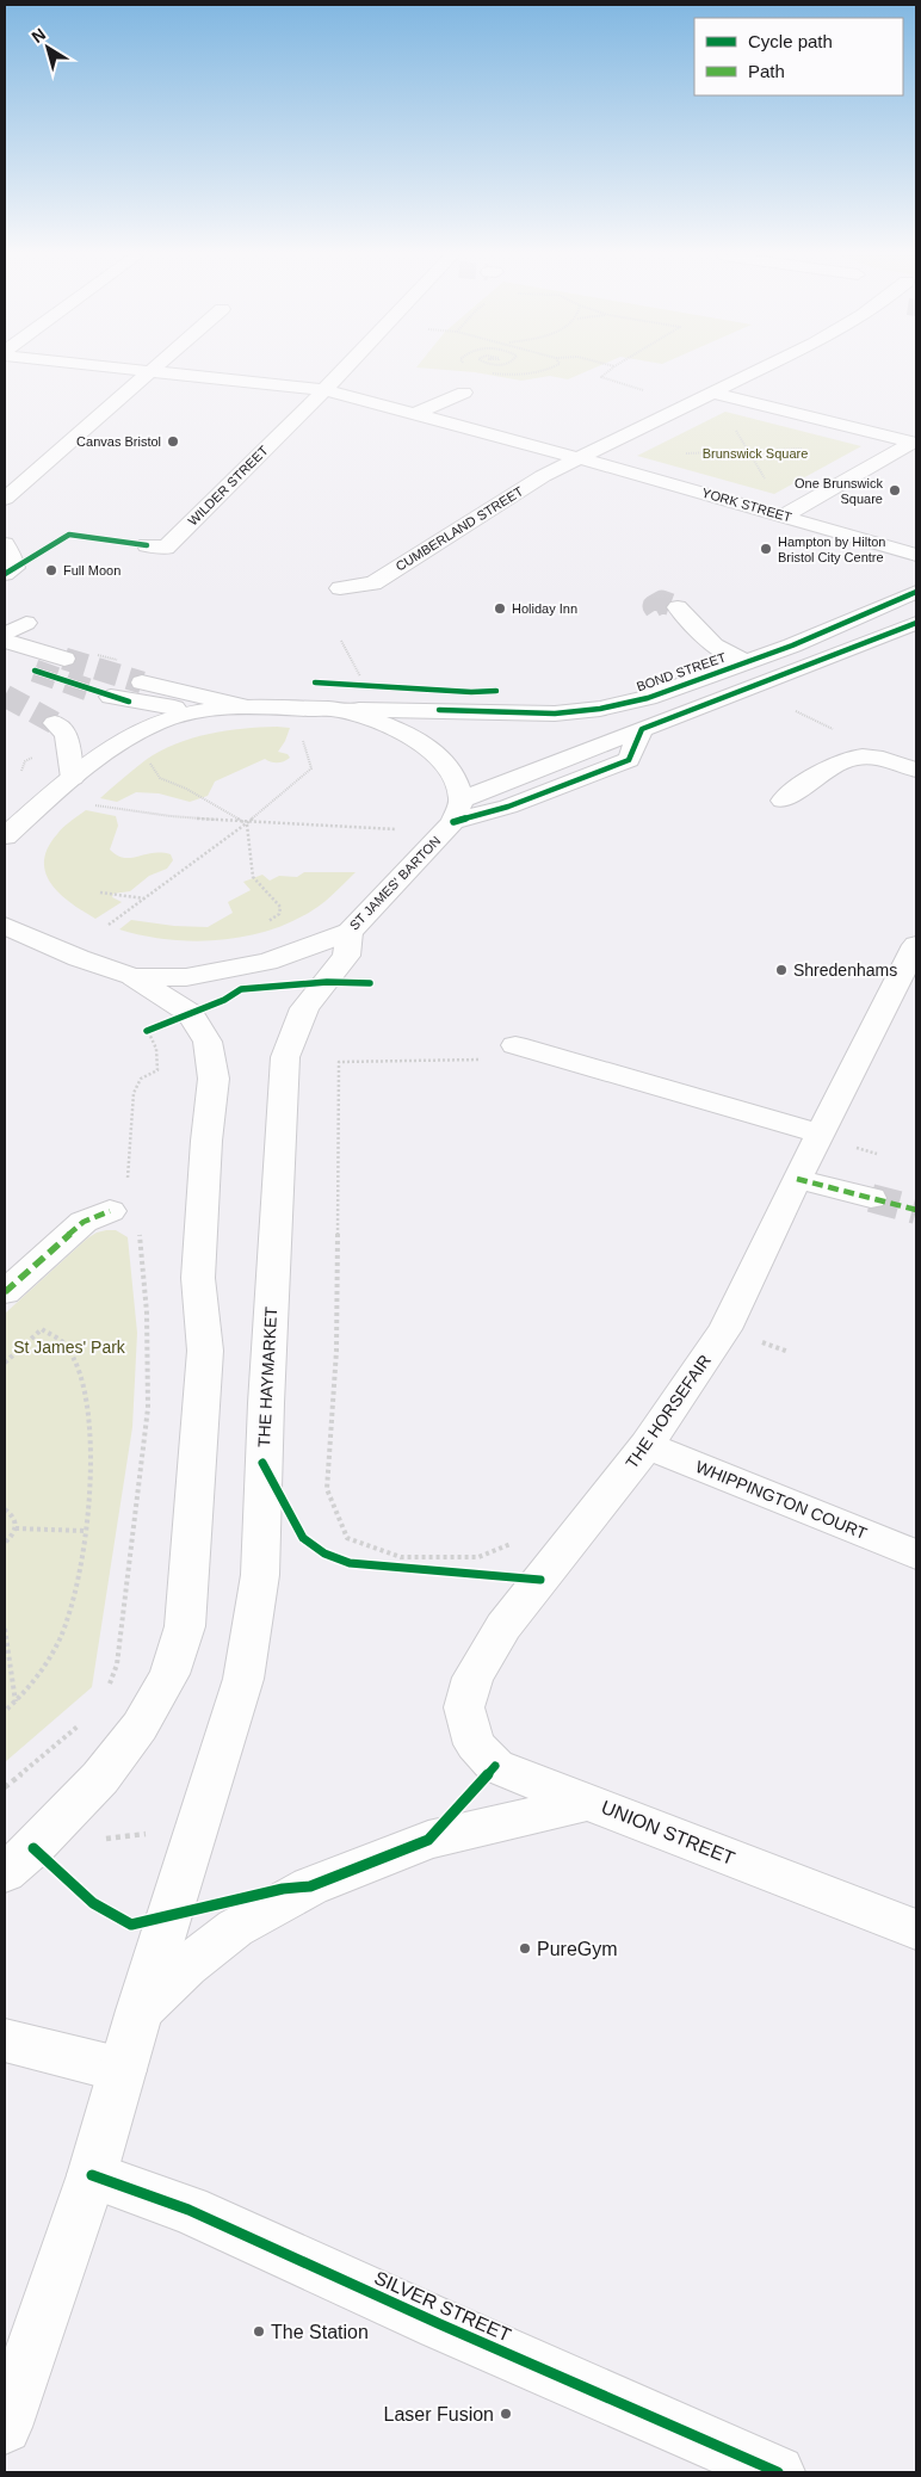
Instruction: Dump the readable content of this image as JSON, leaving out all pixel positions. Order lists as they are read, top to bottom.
{
  "streets": {
    "main road": [
      "WILDER STREET",
      "YORK STREET",
      "CUMBERLAND STREET",
      "BOND STREET",
      "ST JAMES' BARTON",
      "THE HAYMARKET",
      "THE HORSEFAIR",
      "WHIPPINGTON COURT",
      "UNION STREET",
      "SILVER STREET"
    ]
  },
  "crossings": [
    ["WILDER STREET", "YORK STREET"],
    ["YORK STREET", "CUMBERLAND STREET"],
    ["ST JAMES' BARTON", "THE HAYMARKET"],
    ["THE HAYMARKET", "UNION STREET"],
    ["THE HAYMARKET", "SILVER STREET"],
    ["THE HORSEFAIR", "WHIPPINGTON COURT"],
    ["THE HORSEFAIR", "UNION STREET"]
  ],
  "parks": ["Brunswick Square", "St James' Park"],
  "places": [
    "Canvas Bristol",
    "One Brunswick Square",
    "Hampton by Hilton Bristol City Centre",
    "Full Moon",
    "Holiday Inn",
    "Shredenhams",
    "PureGym",
    "The Station",
    "Laser Fusion"
  ],
  "legend": ["Cycle path", "Path"],
  "north": "top left"
}
